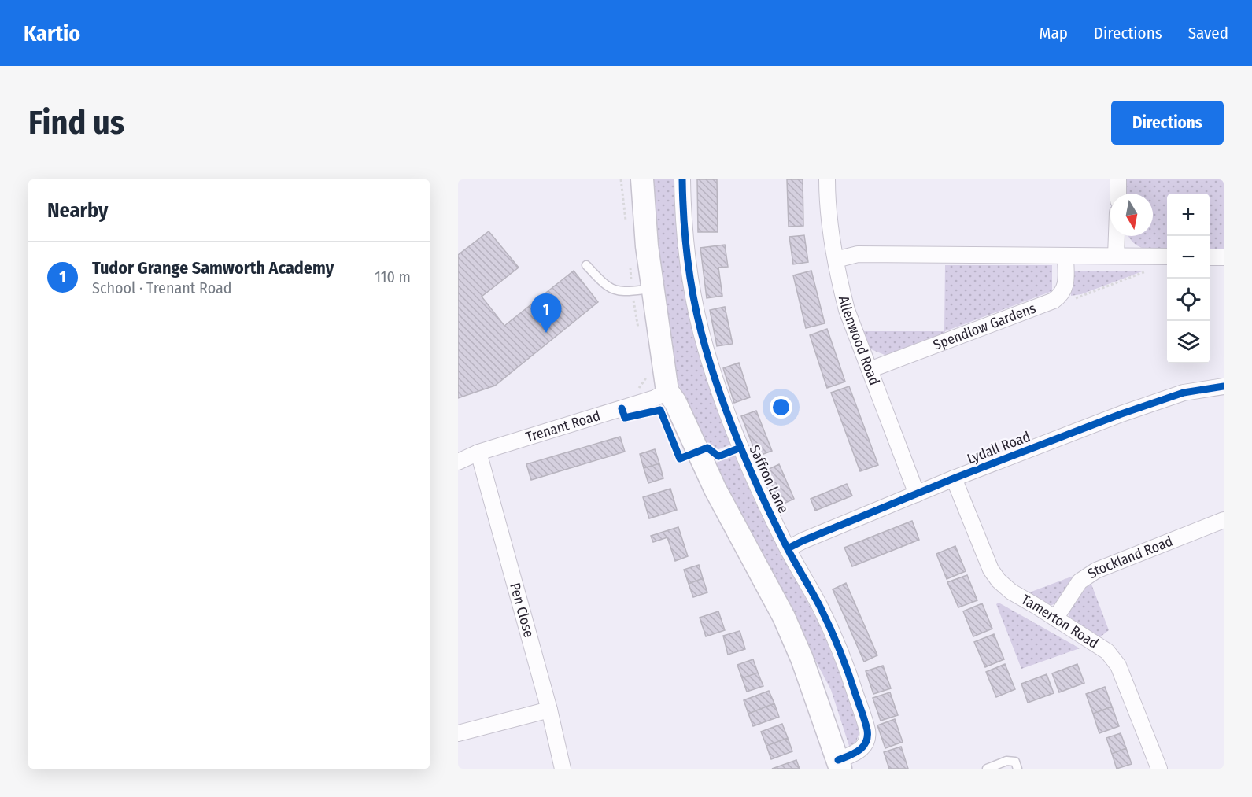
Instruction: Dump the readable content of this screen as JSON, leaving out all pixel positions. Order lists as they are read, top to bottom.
{
  "streets": {
    "main road": ["Saffron Lane"],
    "street": [
      "Spendlow Gardens",
      "Allenwood Road",
      "Trenant Road",
      "Lydall Road",
      "Stockland Road",
      "Pen Close",
      "Tamerton Road"
    ]
  },
  "crossings": [
    ["Spendlow Gardens", "Allenwood Road"],
    ["Allenwood Road", "Lydall Road"],
    ["Trenant Road", "Saffron Lane"],
    ["Trenant Road", "Pen Close"],
    ["Lydall Road", "Saffron Lane"],
    ["Lydall Road", "Tamerton Road"],
    ["Stockland Road", "Tamerton Road"]
  ],
  "north": "bottom",
  "page": {
    "header": "Kartio",
    "nav": ["Map", "Directions", "Saved"],
    "buttons": "Directions",
    "title": "Find us",
    "heading": "Nearby",
    "map_buttons": ["+", "−"],
    "list": [
      {
        "mark": "1",
        "name": "Tudor Grange Samworth Academy",
        "note": "School · Trenant Road",
        "value": "110 m"
      }
    ],
    "pins": "1"
  }
}
